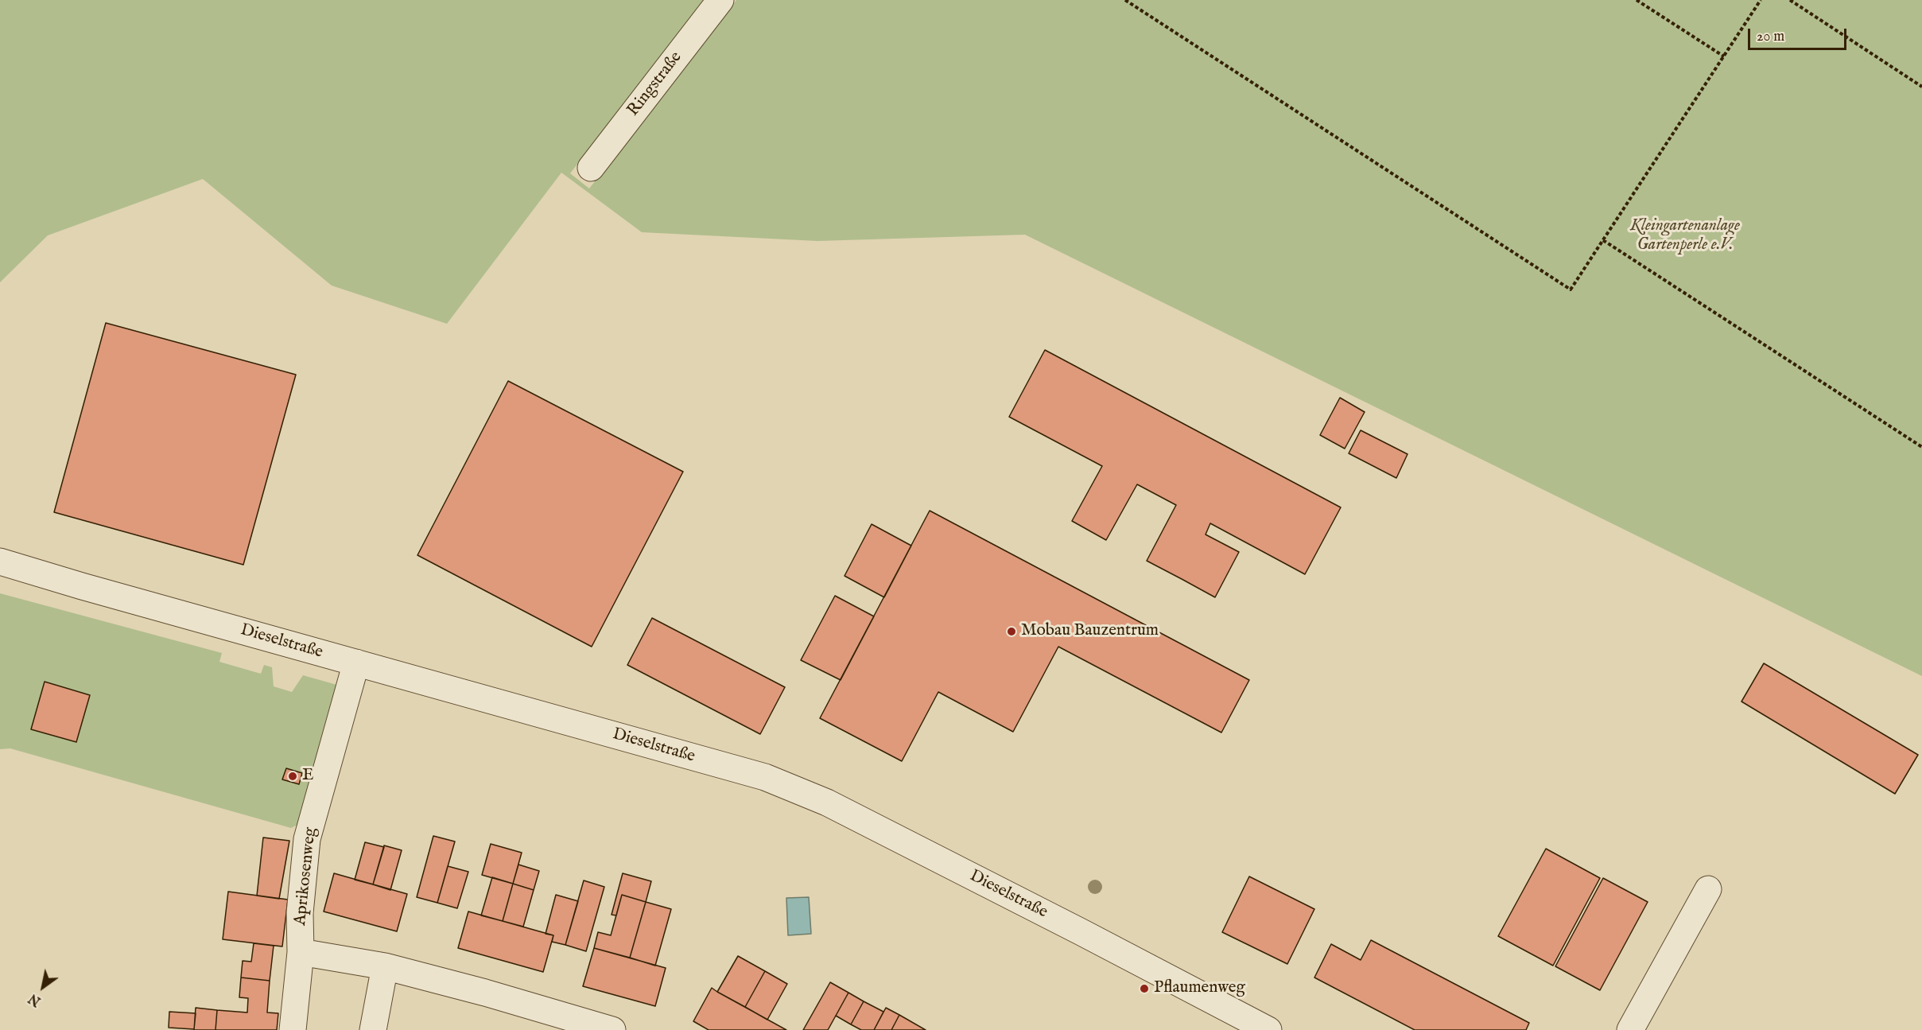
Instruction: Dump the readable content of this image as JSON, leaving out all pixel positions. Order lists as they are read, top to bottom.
{
  "streets": {
    "street": ["Ringstraße", "Dieselstraße", "Aprikosenweg"]
  },
  "crossings": [
    ["Dieselstraße", "Aprikosenweg"]
  ],
  "parks": ["Kleingartenanlage Gartenperle e.V."],
  "places": ["Mobau Bauzentrum", "E", "Pflaumenweg"],
  "scale_bar": "20 m",
  "north": "bottom left"
}
